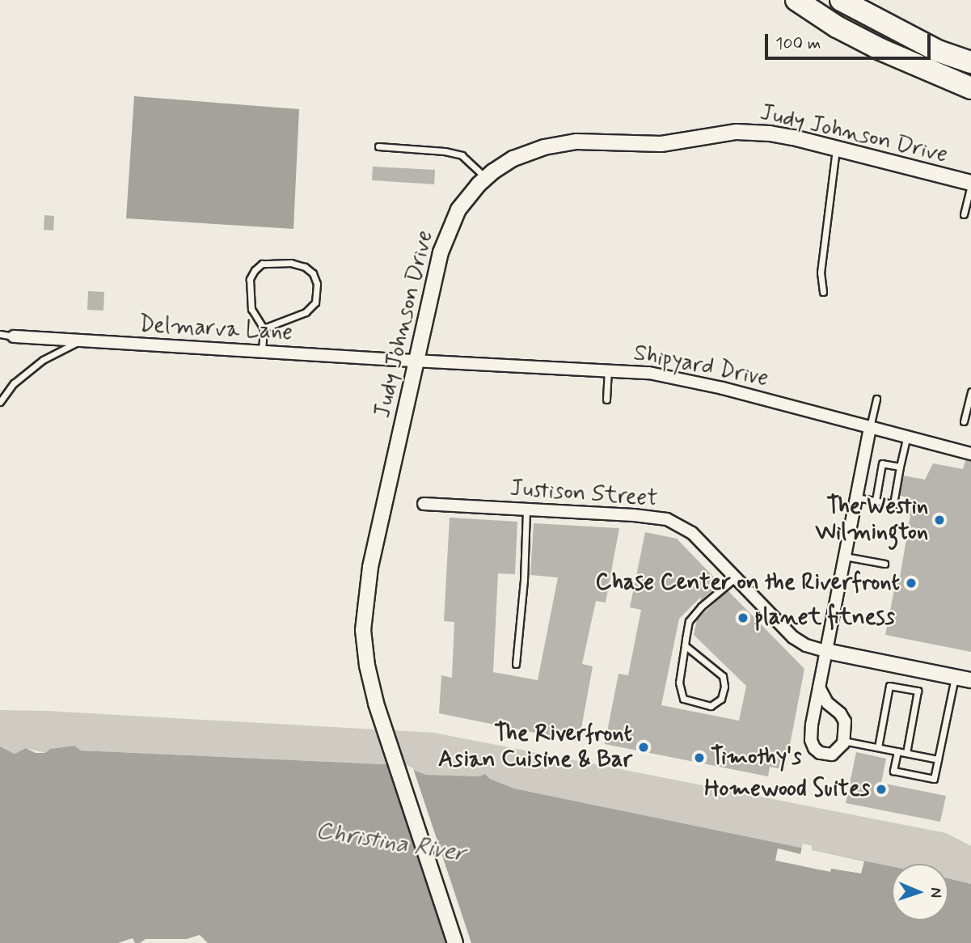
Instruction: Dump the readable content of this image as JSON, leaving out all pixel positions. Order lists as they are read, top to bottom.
{
  "streets": {
    "street": [
      "Judy Johnson Drive",
      "Delmarva Lane",
      "Shipyard Drive",
      "Justison Street"
    ]
  },
  "crossings": [
    ["Judy Johnson Drive", "Delmarva Lane"],
    ["Judy Johnson Drive", "Shipyard Drive"],
    ["Delmarva Lane", "Shipyard Drive"]
  ],
  "water": ["Christina River"],
  "places": [
    "The Westin Wilmington",
    "Chase Center on the Riverfront",
    "planet fitness",
    "The Riverfront Asian Cuisine & Bar",
    "Timothy's",
    "Homewood Suites"
  ],
  "scale_bar": "100 m",
  "north": "right"
}
